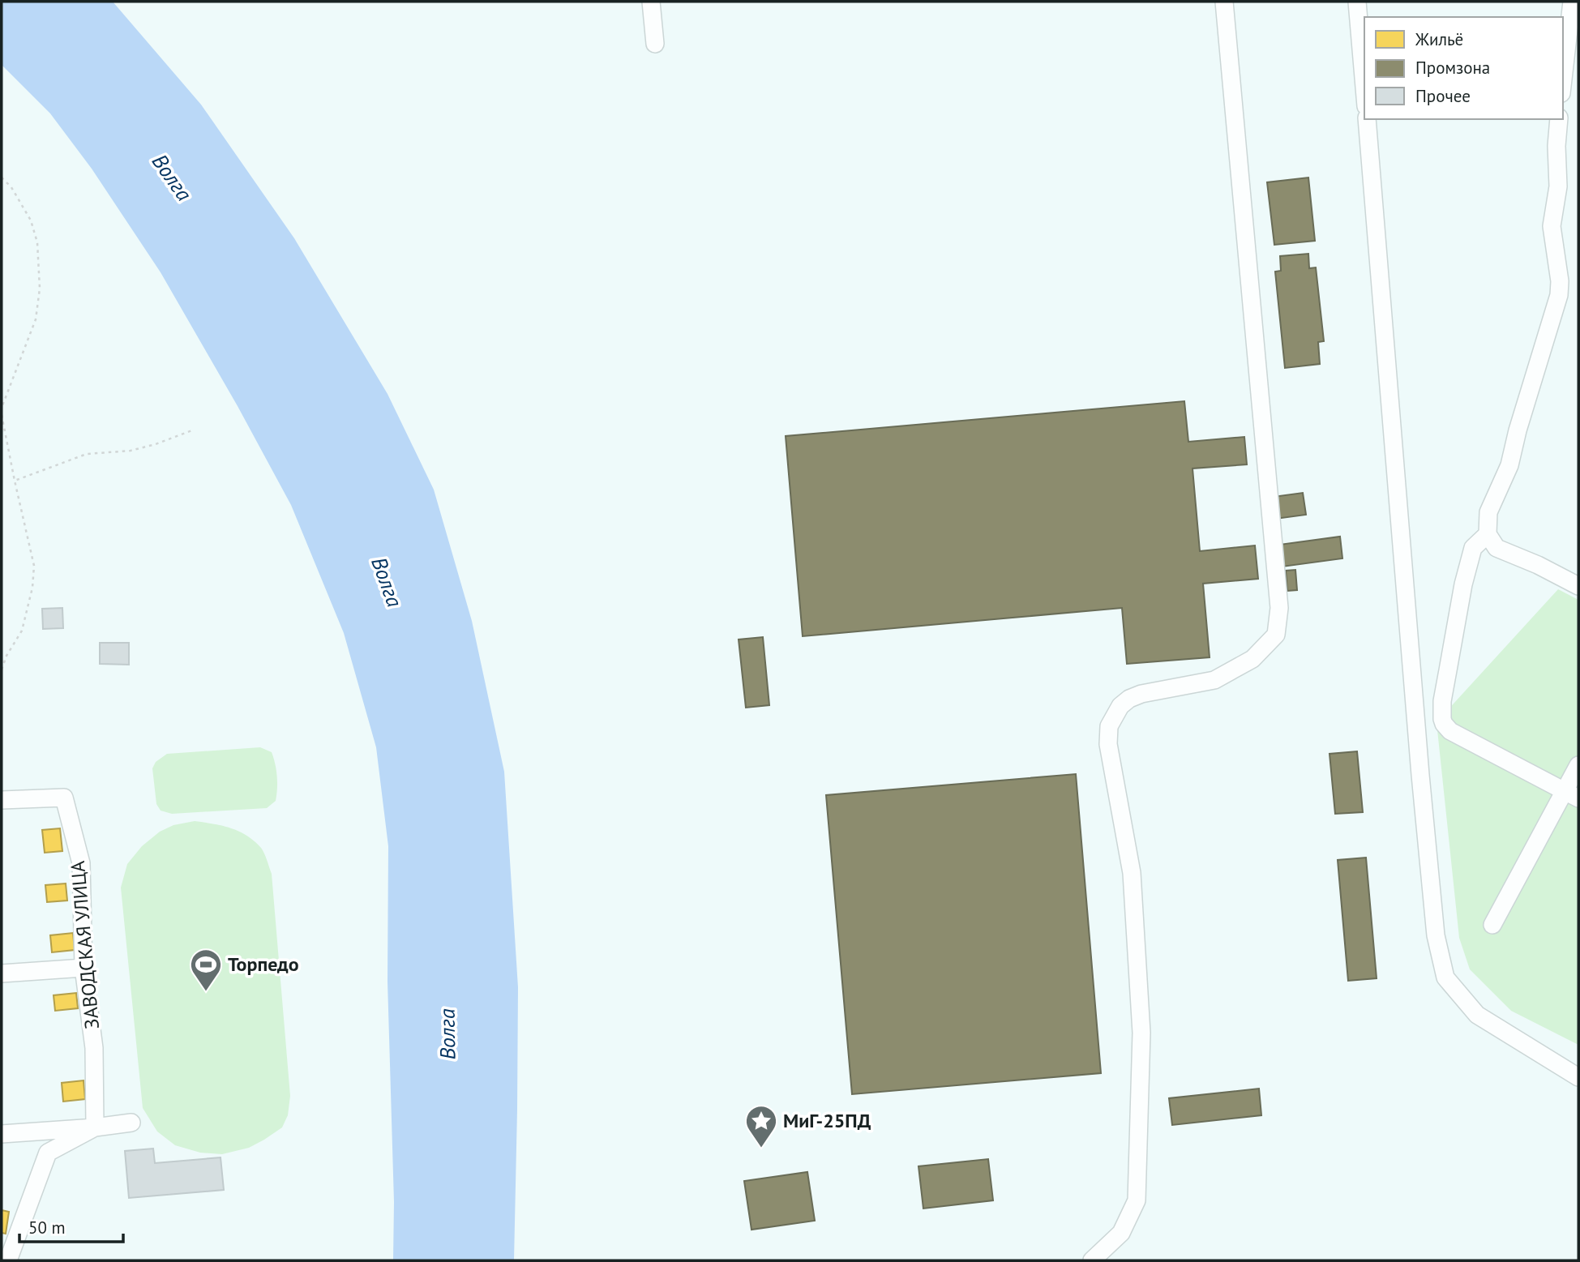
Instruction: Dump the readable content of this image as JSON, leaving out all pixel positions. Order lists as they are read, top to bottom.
{
  "streets": {
    "street": ["ЗАВОДСКАЯ УЛИЦА"]
  },
  "water": ["Волга"],
  "places": {
    "sports": ["Торпедо"],
    "place": ["МиГ-25ПД"]
  },
  "legend": ["Жильё", "Промзона", "Прочее"],
  "scale_bar": "50 m"
}
